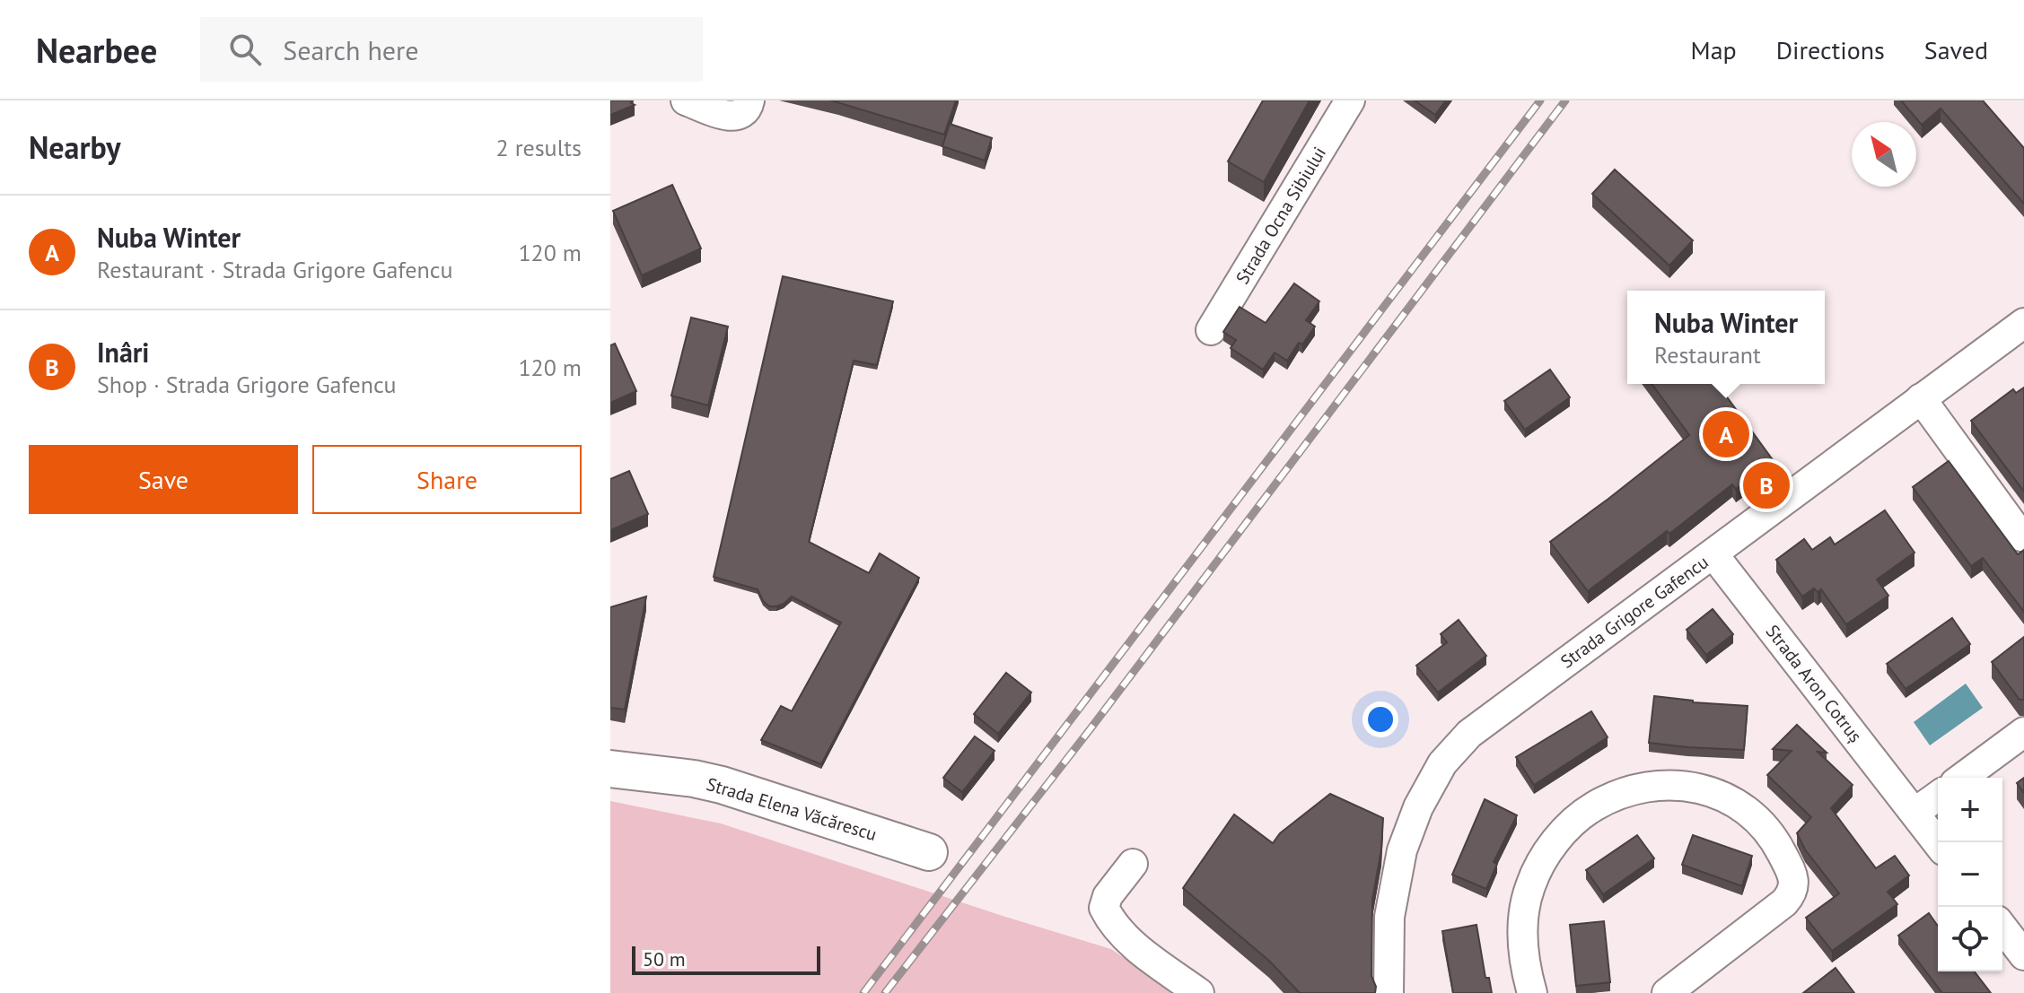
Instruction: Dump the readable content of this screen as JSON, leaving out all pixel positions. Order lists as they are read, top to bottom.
{
  "streets": {
    "street": [
      "Strada Ocna Sibiului",
      "Strada Grigore Gafencu",
      "Strada Aron Cotruș",
      "Strada Elena Văcărescu"
    ]
  },
  "crossings": [
    ["Strada Grigore Gafencu", "Strada Aron Cotruș"]
  ],
  "scale_bar": "50 m",
  "north": "top left",
  "page": {
    "header": "Nearbee",
    "search": "Search here",
    "nav": ["Map", "Directions", "Saved"],
    "heading": ["Nearby", "2 results"],
    "list": [
      {
        "mark": "A",
        "name": "Nuba Winter",
        "note": "Restaurant · Strada Grigore Gafencu",
        "value": "120 m"
      },
      {
        "mark": "B",
        "name": "Inâri",
        "note": "Shop · Strada Grigore Gafencu",
        "value": "120 m"
      }
    ],
    "popup": ["Nuba Winter", "Restaurant"],
    "pins": ["A", "B"],
    "buttons": ["Save", "Share"],
    "map_buttons": ["+", "−"],
    "scale": "50 m"
  }
}
